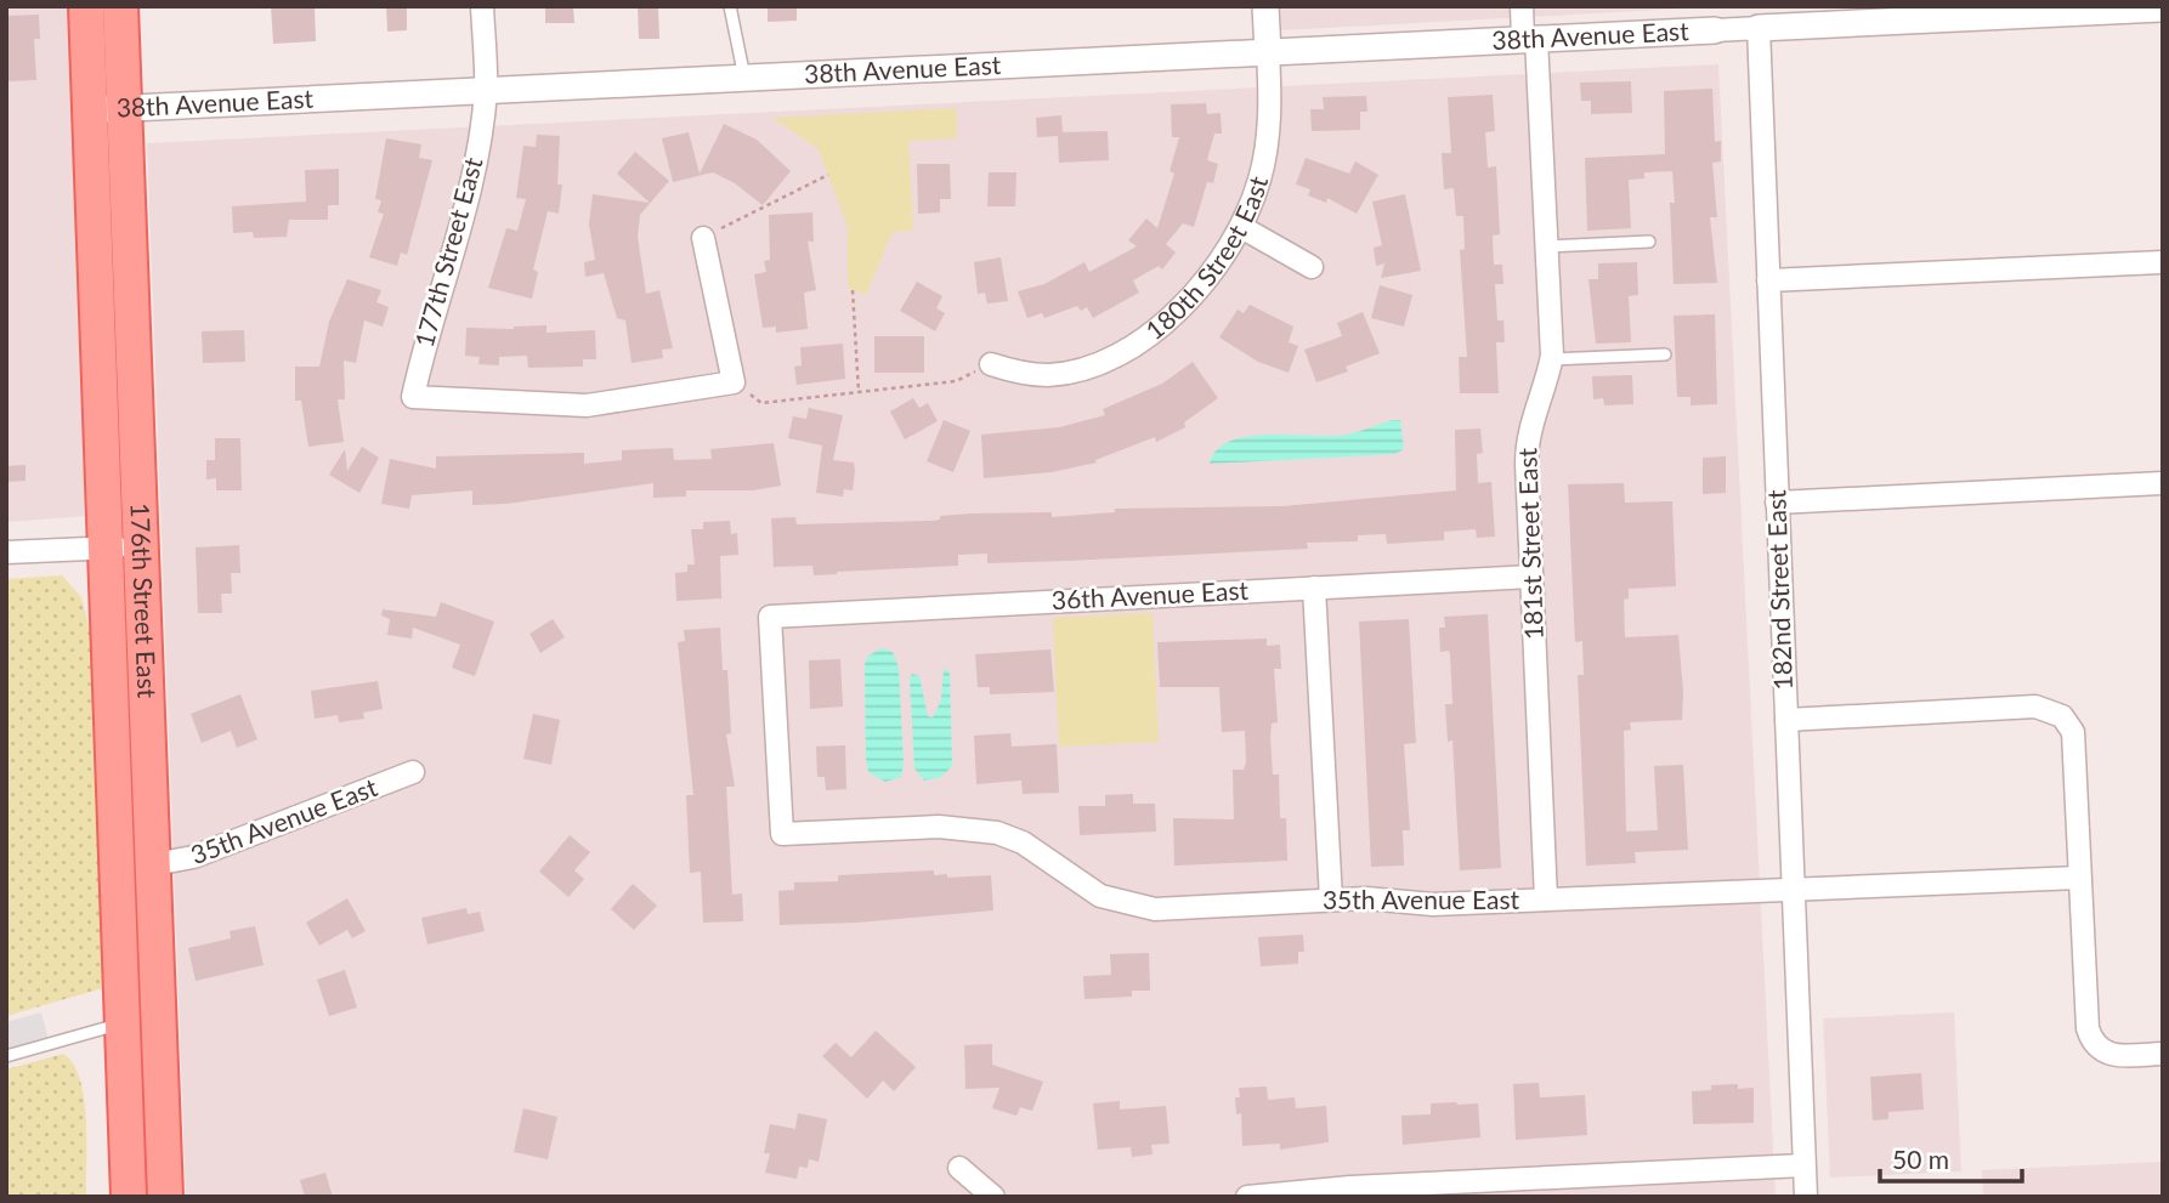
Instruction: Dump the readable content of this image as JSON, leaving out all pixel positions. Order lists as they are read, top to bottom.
{
  "streets": {
    "main road": ["176th Street East"],
    "street": [
      "38th Avenue East",
      "180th Street East",
      "177th Street East",
      "181st Street East",
      "182nd Street East",
      "36th Avenue East",
      "35th Avenue East"
    ]
  },
  "crossings": [
    ["38th Avenue East", "180th Street East"],
    ["38th Avenue East", "177th Street East"],
    ["38th Avenue East", "181st Street East"],
    ["38th Avenue East", "176th Street East"],
    ["181st Street East", "36th Avenue East"],
    ["181st Street East", "35th Avenue East"],
    ["182nd Street East", "35th Avenue East"],
    ["36th Avenue East", "35th Avenue East"],
    ["176th Street East", "35th Avenue East"]
  ],
  "scale_bar": "50 m"
}
